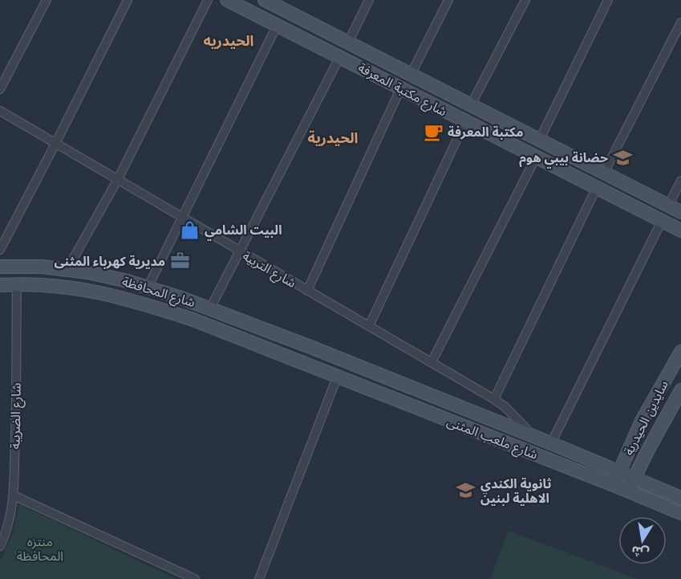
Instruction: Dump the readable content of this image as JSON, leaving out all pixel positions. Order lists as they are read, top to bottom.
{
  "streets": {
    "main road": [
      "شارع مكتبة المعرفة",
      "شارع المحافظة",
      "سايدين الحيدرية",
      "شارع ملعب المثنى"
    ],
    "street": ["شارع التربية", "شارع الضريبة"]
  },
  "crossings": [
    ["شارع التربية", "شارع ملعب المثنى"],
    ["شارع المحافظة", "شارع الضريبة"],
    ["شارع المحافظة", "شارع ملعب المثنى"],
    ["سايدين الحيدرية", "شارع ملعب المثنى"]
  ],
  "districts": ["الحيدريه", "الحيدرية"],
  "parks": ["منتزه المحافظة"],
  "places": {
    "cafe": ["مكتبة المعرفة"],
    "school or university": ["حضانة بيبي هوم", "ثانوية الكندي الاهلية لبنين"],
    "shop": ["البيت الشامي"],
    "office": ["مديرية كهرباء المثنى"]
  },
  "north": "bottom"
}
